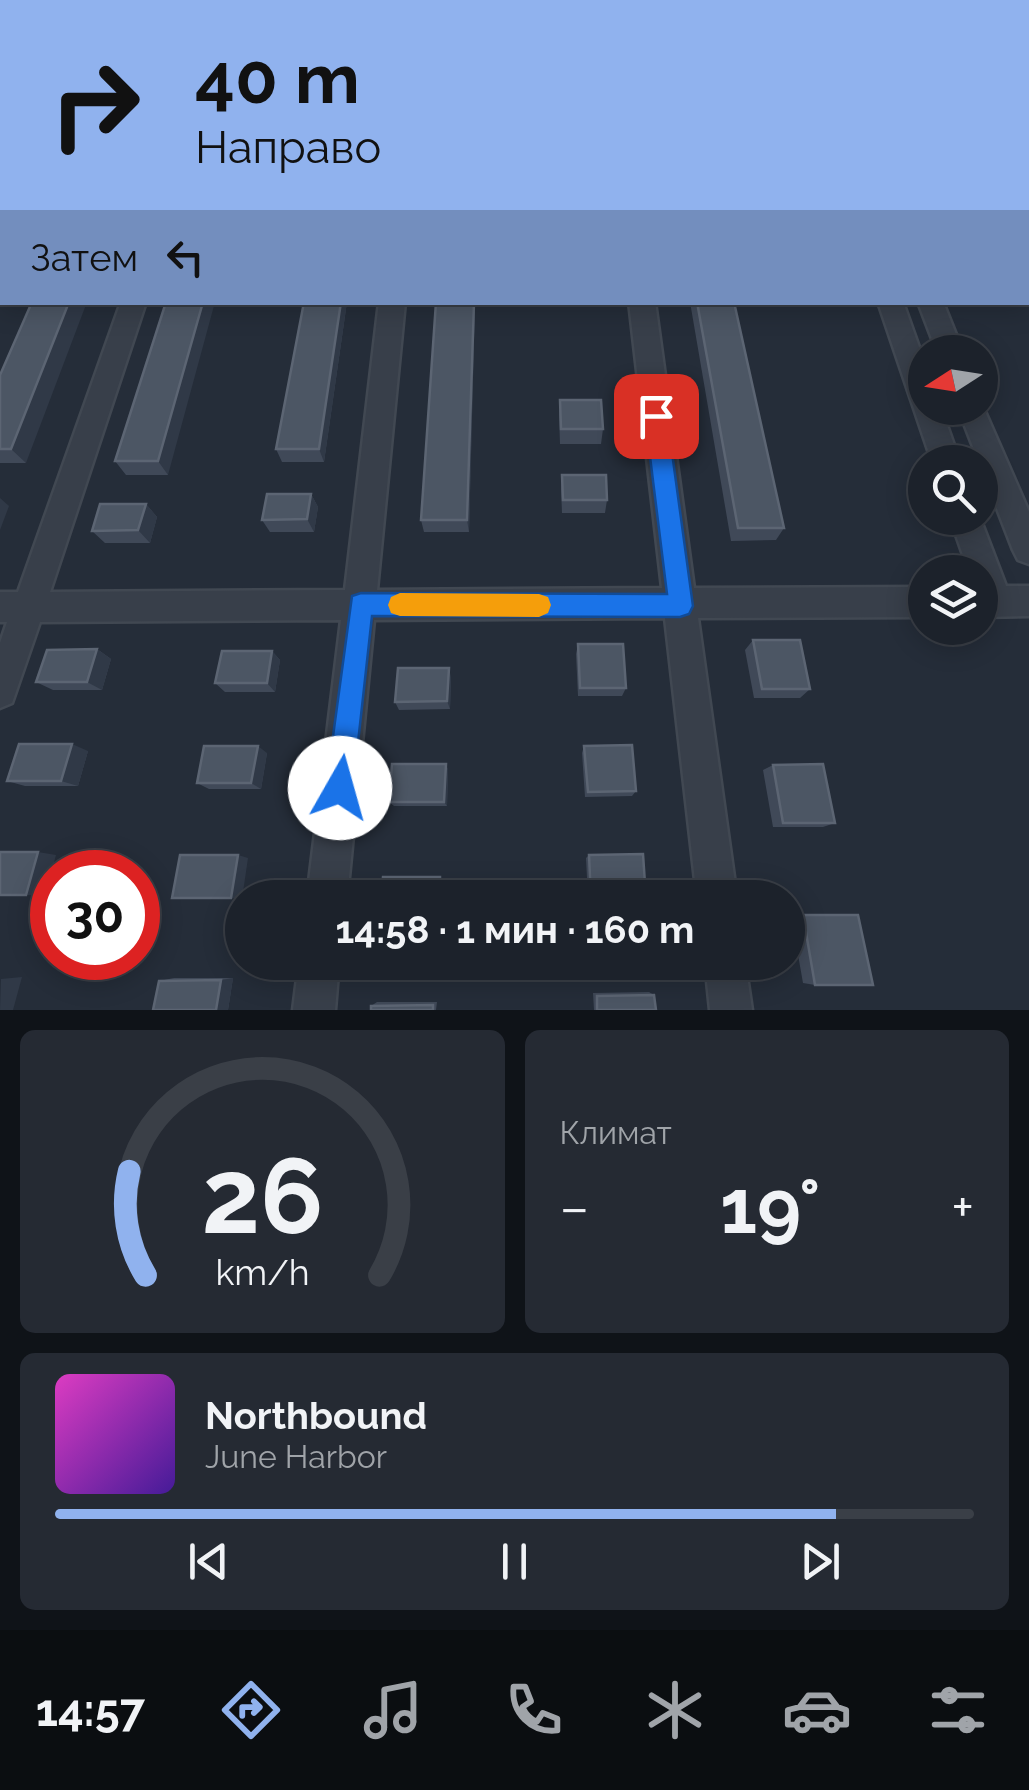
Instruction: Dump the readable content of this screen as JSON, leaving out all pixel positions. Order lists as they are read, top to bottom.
{
  "north": "left",
  "page": {
    "turn": ["40 m", "Направо"],
    "then": "Затем",
    "limit": "30",
    "trip": "14:58 · 1 мин · 160 m",
    "tile": "Климат",
    "heat": ["−", "19°", "+"],
    "song": ["Northbound", "June Harbor"],
    "tabs": "14:57",
    "gauge": ["26", "km/h"]
  }
}
